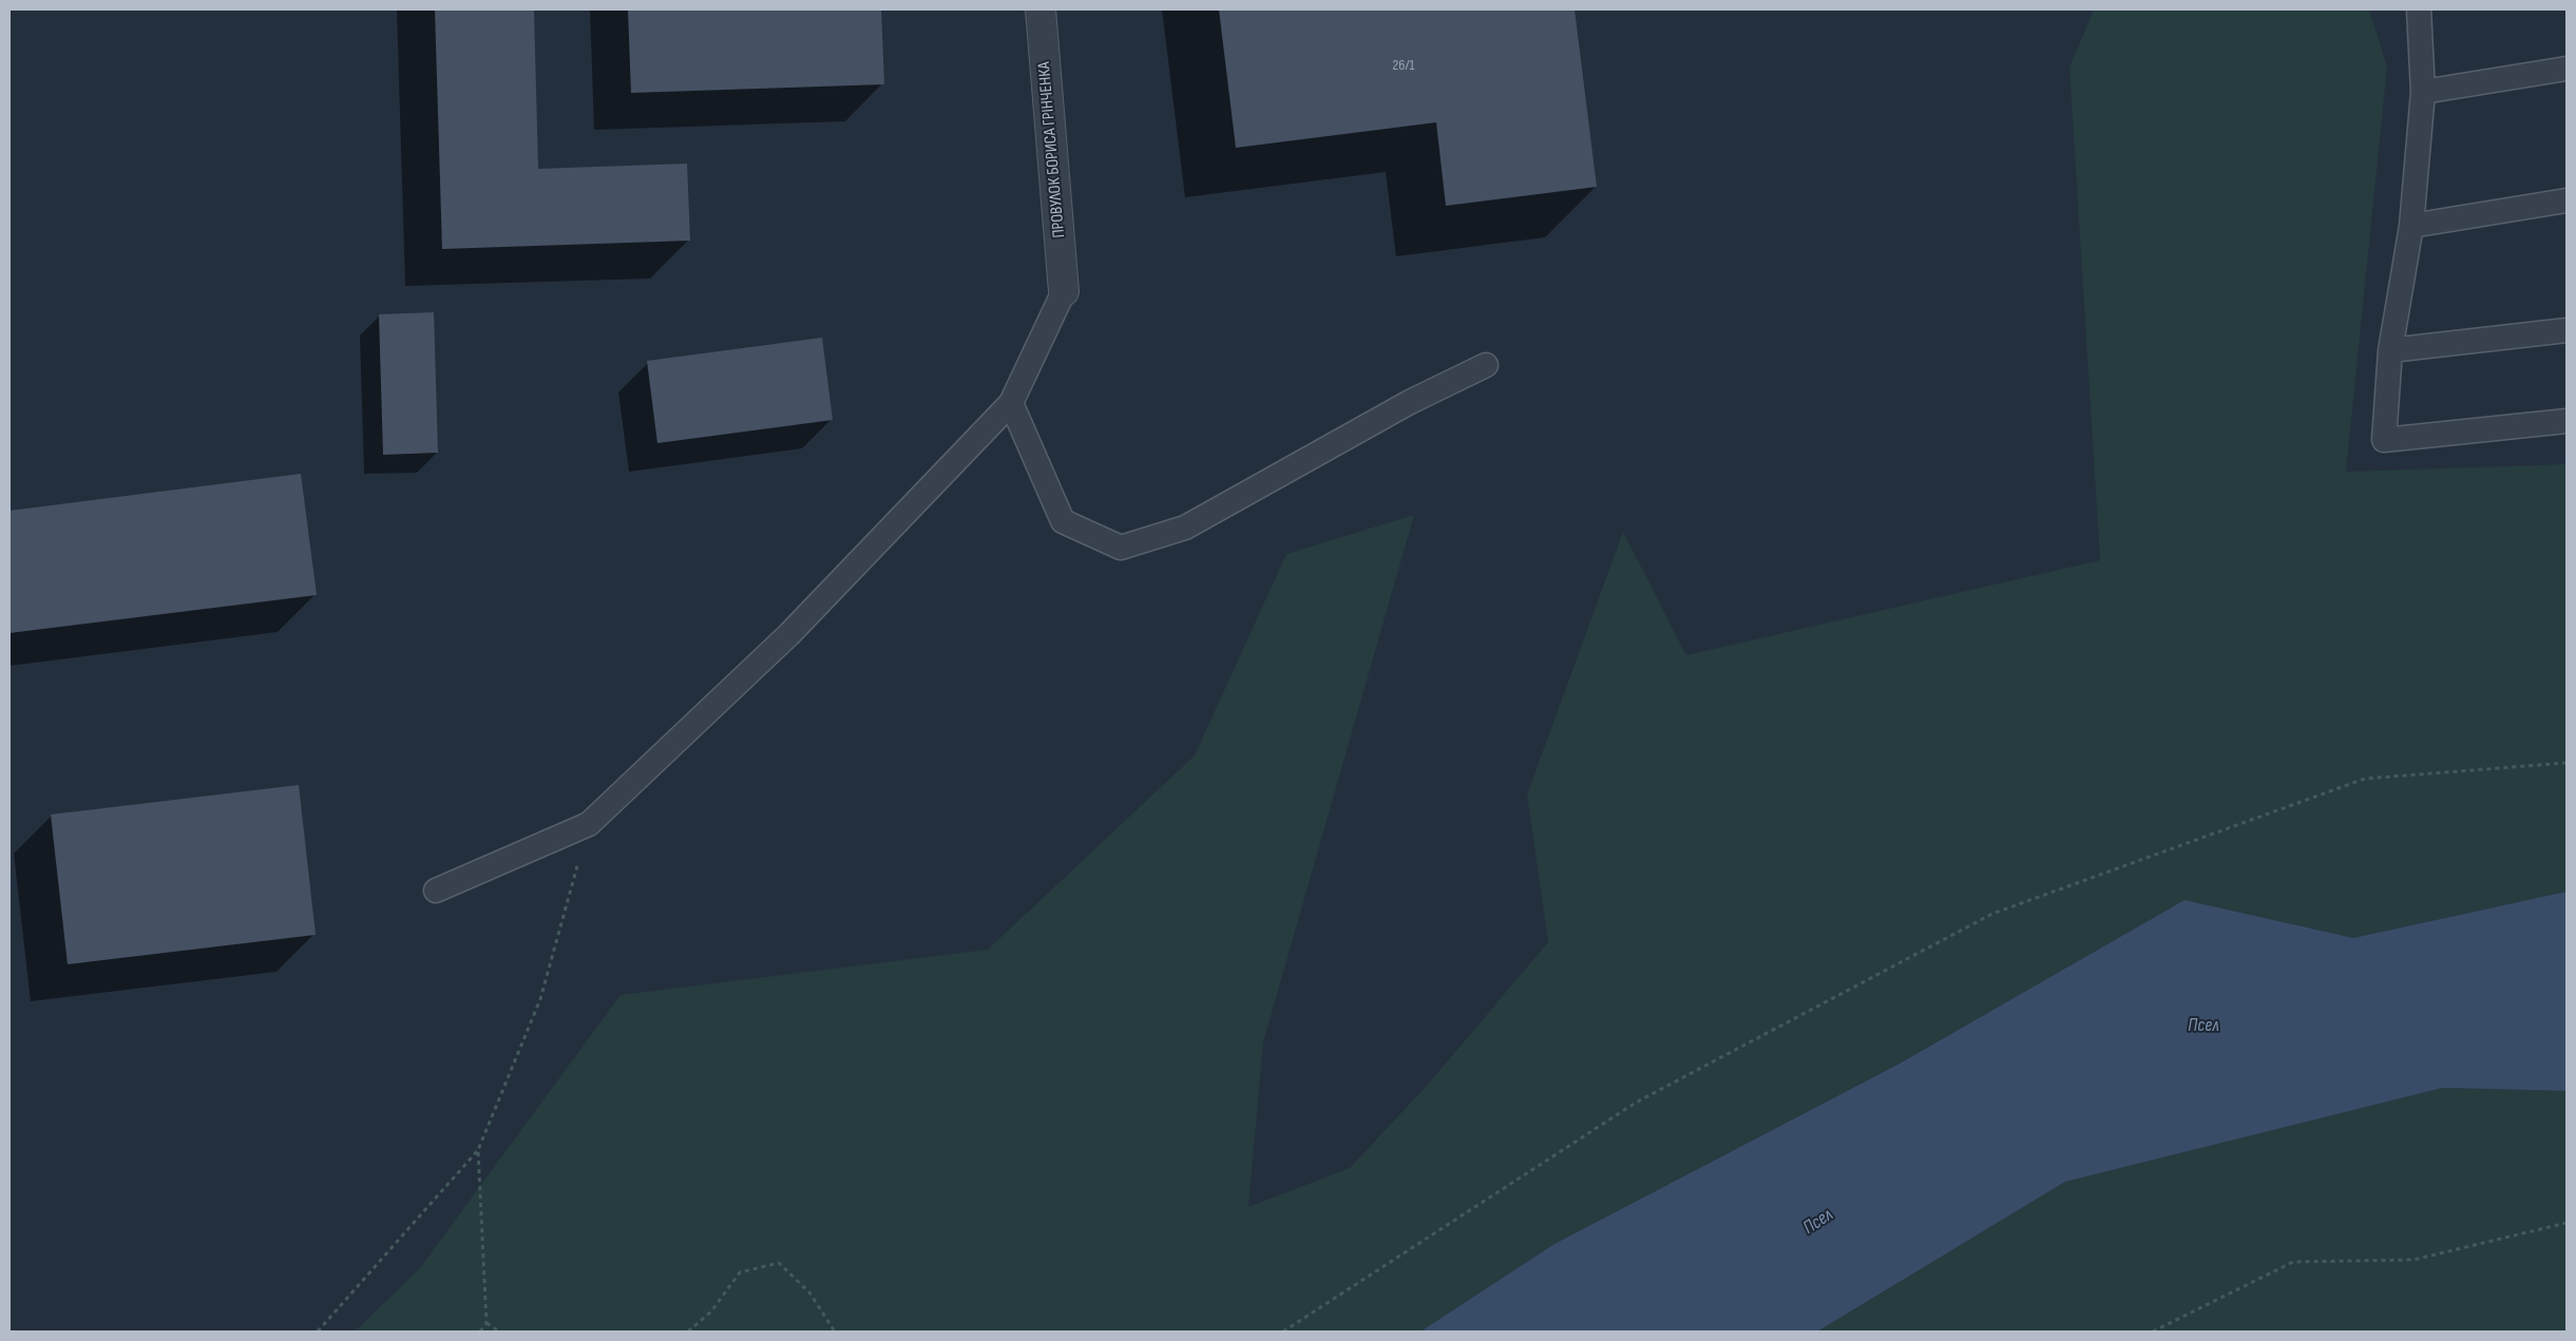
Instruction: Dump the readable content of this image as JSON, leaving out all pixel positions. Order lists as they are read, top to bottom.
{
  "streets": {
    "street": ["ПРОВУЛОК БОРИСА ГРІНЧЕНКА"]
  },
  "water": ["Псел"],
  "house_numbers": ["26/1"]
}
